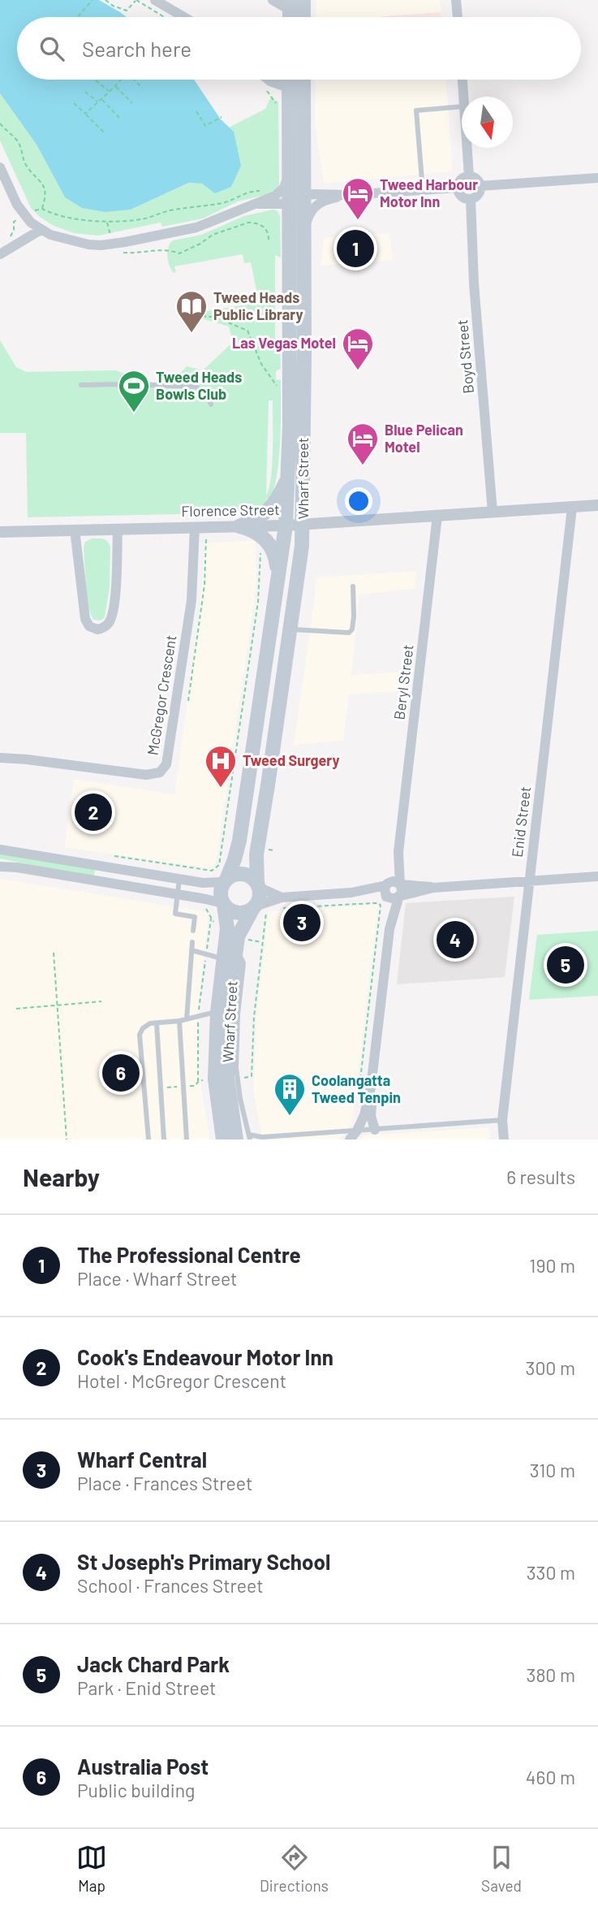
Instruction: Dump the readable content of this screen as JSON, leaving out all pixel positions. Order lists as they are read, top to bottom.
{
  "streets": {
    "main road": ["Wharf Street"],
    "street": [
      "Boyd Street",
      "Florence Street",
      "Beryl Street",
      "McGregor Crescent",
      "Enid Street"
    ]
  },
  "crossings": [
    ["Boyd Street", "Florence Street"],
    ["Wharf Street", "Florence Street"],
    ["Florence Street", "Beryl Street"],
    ["Florence Street", "McGregor Crescent"],
    ["Florence Street", "Enid Street"]
  ],
  "places": {
    "hotel": ["Tweed Harbour Motor Inn", "Las Vegas Motel", "Blue Pelican Motel"],
    "library": ["Tweed Heads Public Library"],
    "sports": ["Tweed Heads Bowls Club"],
    "hospital": ["Tweed Surgery"],
    "building": ["Coolangatta Tweed Tenpin"]
  },
  "north": "bottom",
  "page": {
    "search": "Search here",
    "pins": [
      "1",
      "2",
      "3",
      "4",
      "5",
      "6"
    ],
    "heading": ["Nearby", "6 results"],
    "list": [
      {
        "mark": "1",
        "name": "The Professional Centre",
        "note": "Place · Wharf Street",
        "value": "190 m"
      },
      {
        "mark": "2",
        "name": "Cook's Endeavour Motor Inn",
        "note": "Hotel · McGregor Crescent",
        "value": "300 m"
      },
      {
        "mark": "3",
        "name": "Wharf Central",
        "note": "Place · Frances Street",
        "value": "310 m"
      },
      {
        "mark": "4",
        "name": "St Joseph's Primary School",
        "note": "School · Frances Street",
        "value": "330 m"
      },
      {
        "mark": "5",
        "name": "Jack Chard Park",
        "note": "Park · Enid Street",
        "value": "380 m"
      },
      {
        "mark": "6",
        "name": "Australia Post",
        "note": "Public building",
        "value": "460 m"
      }
    ],
    "nav": ["Map", "Directions", "Saved"]
  }
}
